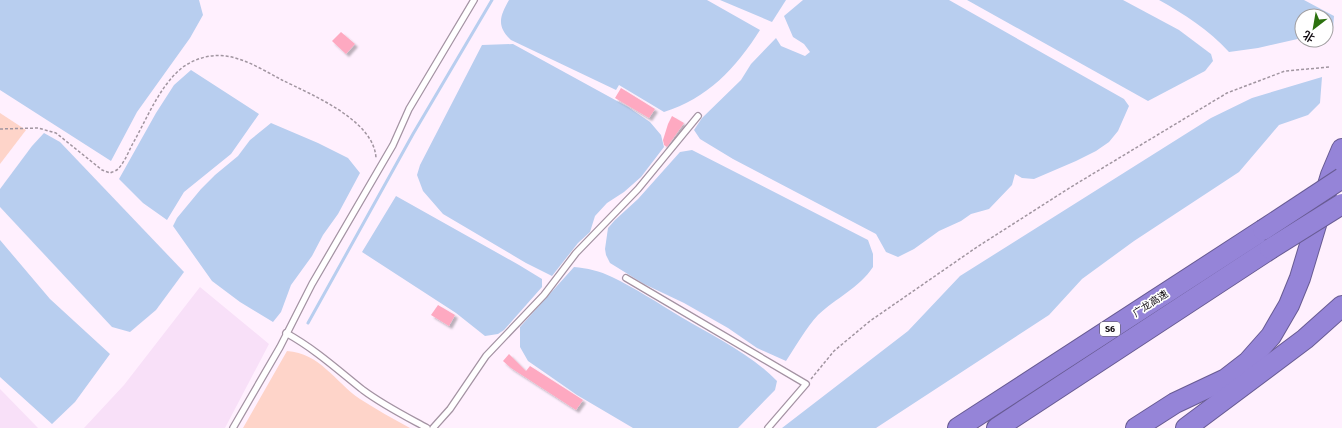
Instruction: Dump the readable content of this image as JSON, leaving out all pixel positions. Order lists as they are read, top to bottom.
{
  "streets": {
    "highway": ["广龙高速", "S6"]
  },
  "north": "bottom left"
}
